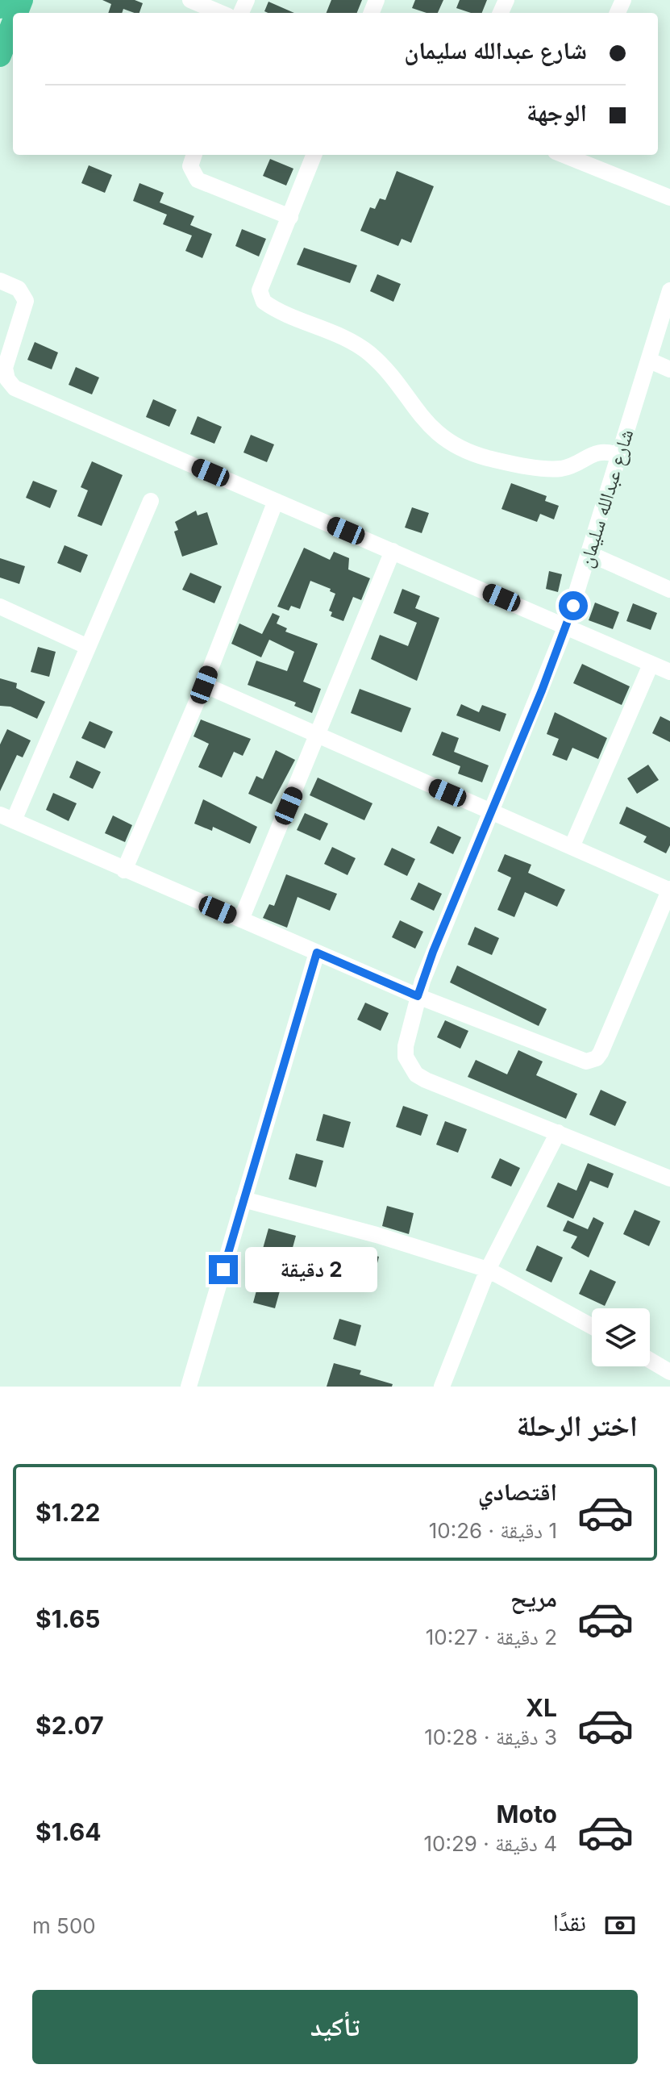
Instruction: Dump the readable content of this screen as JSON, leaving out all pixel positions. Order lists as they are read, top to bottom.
{
  "streets": {
    "street": ["شارع عبدالله سليمان"]
  },
  "page": {
    "banner": ["شارع عبدالله سليمان", "الوجهة"],
    "bubble": "2 دقيقة",
    "heading": "اختر الرحلة",
    "list": [
      {
        "name": "اقتصادي",
        "note": "1 دقيقة · 10:26",
        "value": "$1.22"
      },
      {
        "name": "مريح",
        "note": "2 دقيقة · 10:27",
        "value": "$1.65"
      },
      {
        "name": "XL",
        "note": "3 دقيقة · 10:28",
        "value": "$2.07"
      },
      {
        "name": "Moto",
        "note": "4 دقيقة · 10:29",
        "value": "$1.64"
      }
    ],
    "pay": ["نقدًا", "500 m"],
    "buttons": "تأكيد"
  }
}
